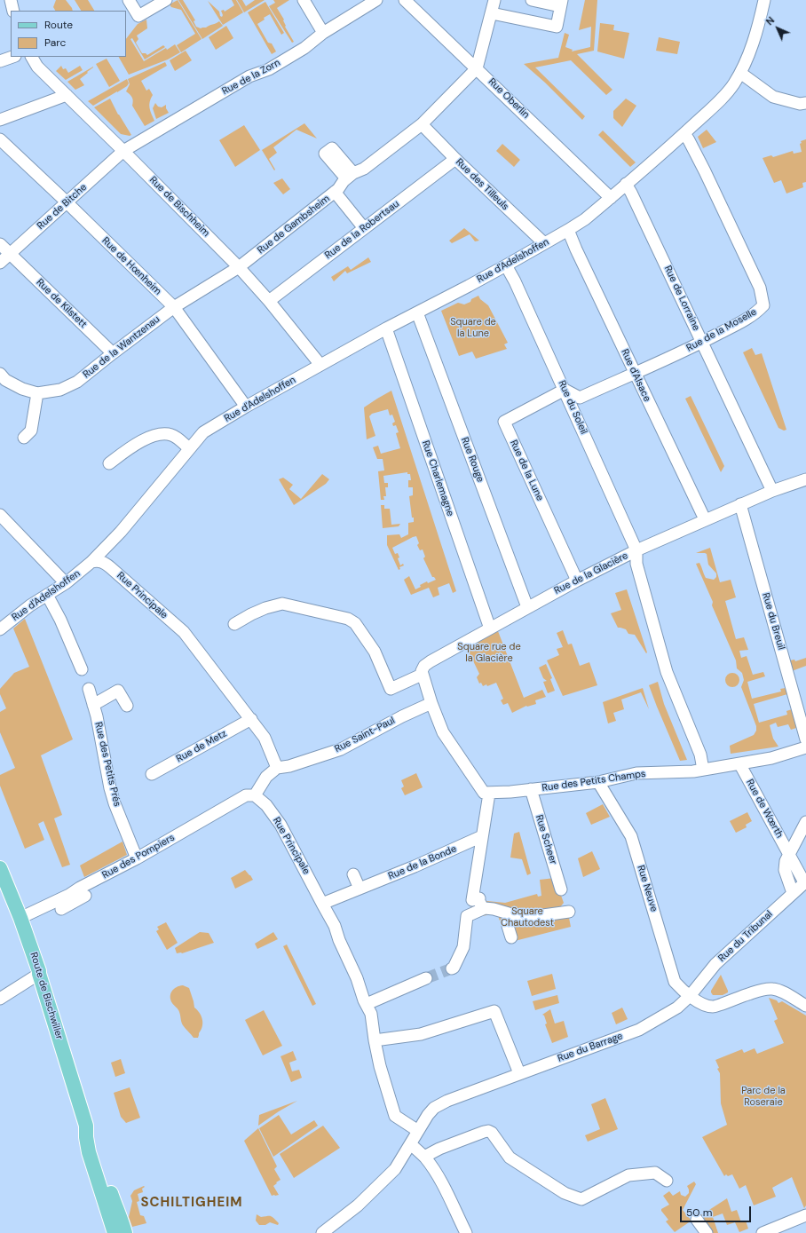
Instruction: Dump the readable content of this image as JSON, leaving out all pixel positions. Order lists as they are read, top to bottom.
{
  "streets": {
    "main road": ["Route de Bischwiller"],
    "street": [
      "Rue de la Zorn",
      "Rue Oberlin",
      "Rue des Tilleuls",
      "Rue de Bitche",
      "Rue de Bischheim",
      "Rue de Gambsheim",
      "Rue de la Robertsau",
      "Rue d'Adelshoffen",
      "Rue de Hœnheim",
      "Rue de Lorraine",
      "Rue de Kilstett",
      "Rue de la Moselle",
      "Rue de la Wantzenau",
      "Rue d'Alsace",
      "Rue du Soleil",
      "Rue Rouge",
      "Rue de la Lune",
      "Rue Charlemagne",
      "Rue de la Glacière",
      "Rue Principale",
      "Rue du Breuil",
      "Rue Saint-Paul",
      "Rue de Metz",
      "Rue des Petits Prés",
      "Rue des Petits Champs",
      "Rue de Wœrth",
      "Rue Scheer",
      "Rue des Pompiers",
      "Rue de la Bonde",
      "Rue Neuve",
      "Rue du Tribunal",
      "Rue du Barrage"
    ]
  },
  "crossings": [
    ["Rue de la Zorn", "Rue de Bitche"],
    ["Rue de la Zorn", "Rue de Bischheim"],
    ["Rue Oberlin", "Rue de Gambsheim"],
    ["Rue Oberlin", "Rue d'Adelshoffen"],
    ["Rue des Tilleuls", "Rue de Gambsheim"],
    ["Rue des Tilleuls", "Rue de la Robertsau"],
    ["Rue des Tilleuls", "Rue d'Adelshoffen"],
    ["Rue de Bitche", "Rue de Bischheim"],
    ["Rue de Bitche", "Rue de Hœnheim"],
    ["Rue de Bitche", "Rue de Kilstett"],
    ["Rue de Bischheim", "Rue de Gambsheim"],
    ["Rue de Bischheim", "Rue de la Robertsau"],
    ["Rue de Bischheim", "Rue d'Adelshoffen"],
    ["Rue de Bischheim", "Rue de la Wantzenau"],
    ["Rue de Gambsheim", "Rue de la Wantzenau"],
    ["Rue d'Adelshoffen", "Rue de Hœnheim"],
    ["Rue d'Adelshoffen", "Rue de Lorraine"],
    ["Rue d'Adelshoffen", "Rue de la Moselle"],
    ["Rue d'Adelshoffen", "Rue d'Alsace"],
    ["Rue d'Adelshoffen", "Rue du Soleil"],
    ["Rue d'Adelshoffen", "Rue Rouge"],
    ["Rue d'Adelshoffen", "Rue Charlemagne"],
    ["Rue d'Adelshoffen", "Rue Principale"],
    ["Rue de Hœnheim", "Rue de la Wantzenau"],
    ["Rue de Lorraine", "Rue de la Moselle"],
    ["Rue de Lorraine", "Rue de la Glacière"],
    ["Rue de Kilstett", "Rue de la Wantzenau"],
    ["Rue de la Moselle", "Rue d'Alsace"],
    ["Rue de la Moselle", "Rue du Soleil"],
    ["Rue de la Moselle", "Rue de la Lune"],
    ["Rue d'Alsace", "Rue de la Glacière"],
    ["Rue du Soleil", "Rue de la Lune"],
    ["Rue du Soleil", "Rue de la Glacière"],
    ["Rue Rouge", "Rue de la Glacière"],
    ["Rue de la Lune", "Rue de la Glacière"],
    ["Rue Charlemagne", "Rue de la Glacière"],
    ["Rue de la Glacière", "Rue du Breuil"],
    ["Rue Principale", "Rue Saint-Paul"],
    ["Rue Principale", "Rue de Metz"],
    ["Rue Principale", "Rue des Pompiers"],
    ["Rue Principale", "Rue de la Bonde"],
    ["Rue Principale", "Rue du Barrage"],
    ["Rue des Petits Prés", "Rue des Pompiers"],
    ["Rue des Petits Champs", "Rue de Wœrth"],
    ["Rue des Petits Champs", "Rue Scheer"],
    ["Rue des Petits Champs", "Rue Neuve"],
    ["Rue de Wœrth", "Rue du Tribunal"],
    ["Rue des Pompiers", "Route de Bischwiller"],
    ["Rue Neuve", "Rue du Tribunal"],
    ["Rue Neuve", "Rue du Barrage"],
    ["Rue du Tribunal", "Rue du Barrage"]
  ],
  "districts": ["SCHILTIGHEIM"],
  "parks": [
    "Square de la Lune",
    "Square rue de la Glacière",
    "Square Chautodest",
    "Parc de la Roseraie"
  ],
  "legend": ["Route", "Parc"],
  "scale_bar": "50 m",
  "north": "top left"
}
